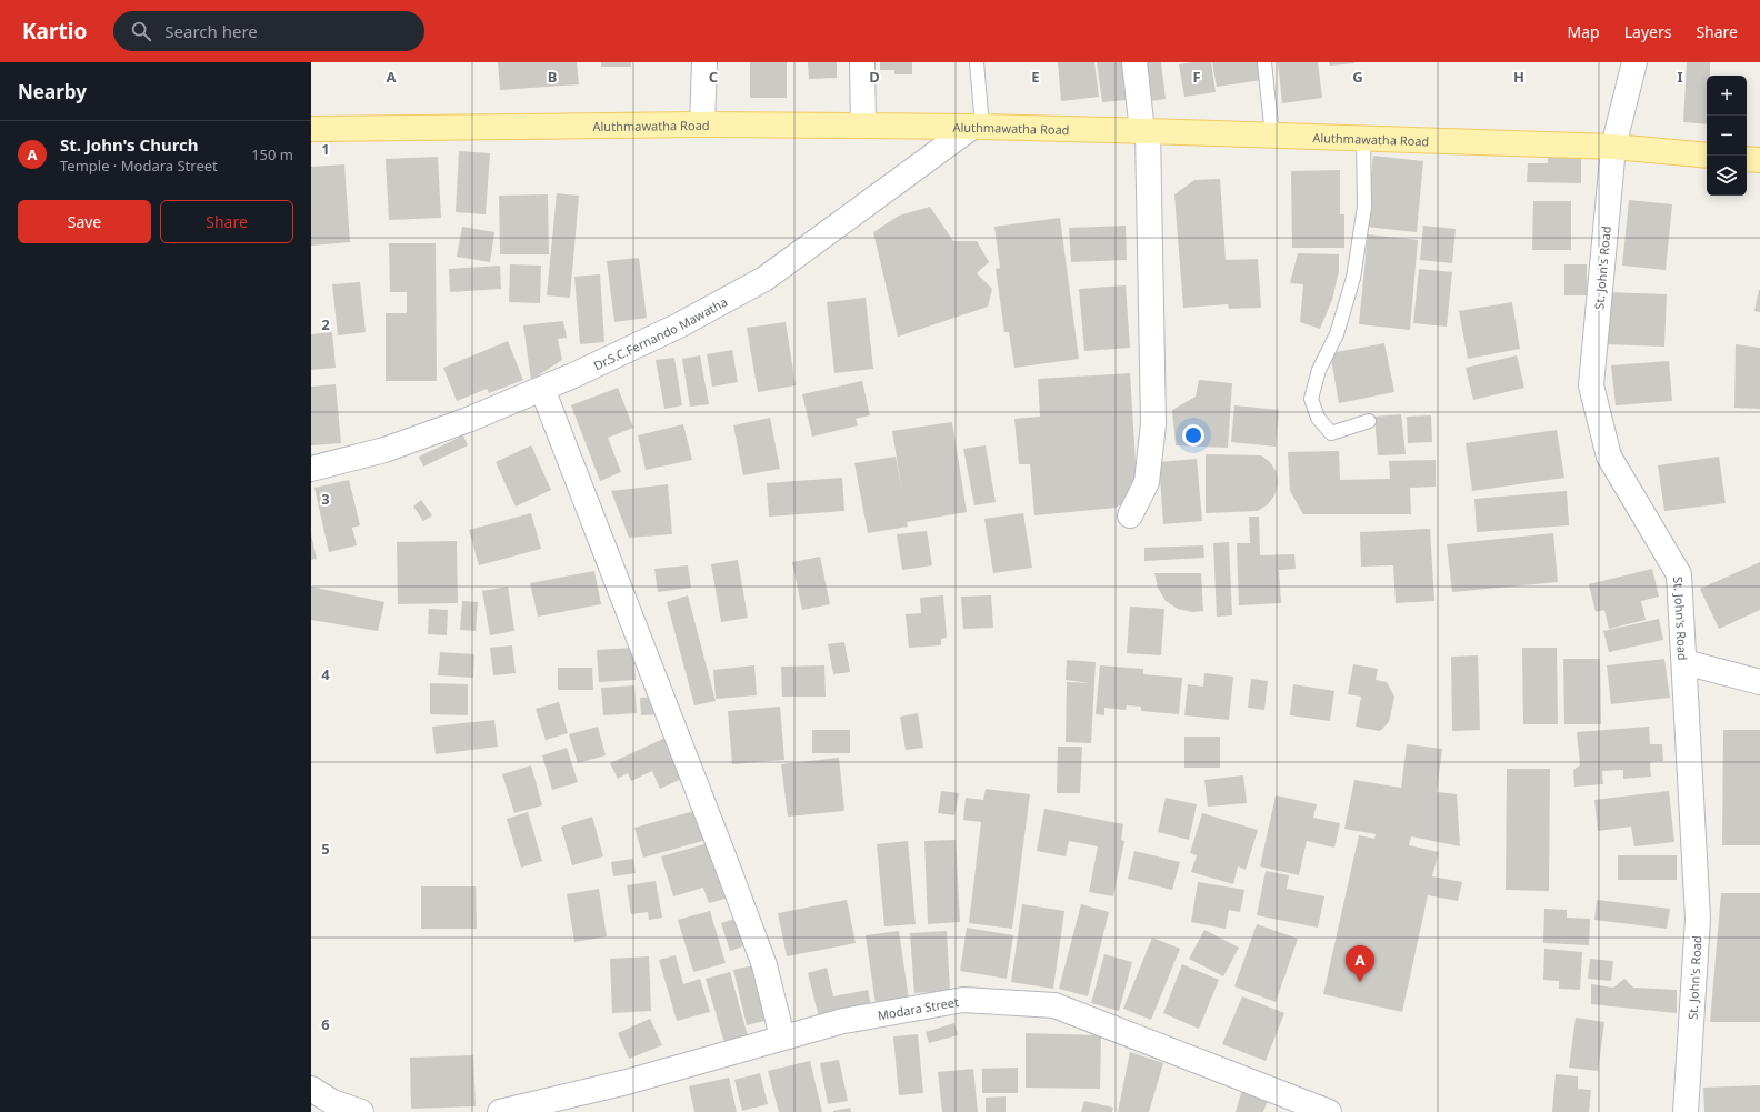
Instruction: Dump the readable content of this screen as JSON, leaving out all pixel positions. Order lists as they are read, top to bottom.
{
  "streets": {
    "main road": ["Aluthmawatha Road"],
    "street": ["St. John's Road", "Dr.S.C.Fernando Mawatha", "Modara Street"]
  },
  "crossings": [
    ["Aluthmawatha Road", "St. John's Road"],
    ["Aluthmawatha Road", "Dr.S.C.Fernando Mawatha"]
  ],
  "page": {
    "header": "Kartio",
    "search": "Search here",
    "nav": ["Map", "Layers", "Share"],
    "heading": "Nearby",
    "map_buttons": ["+", "−"],
    "list": [
      {
        "mark": "A",
        "name": "St. John's Church",
        "note": "Temple · Modara Street",
        "value": "150 m"
      }
    ],
    "buttons": ["Save", "Share"],
    "pins": "A"
  },
  "grid": {
    "columns": [
      "A",
      "B",
      "C",
      "D",
      "E",
      "F",
      "G",
      "H",
      "I"
    ],
    "rows": [
      "1",
      "2",
      "3",
      "4",
      "5",
      "6"
    ]
  }
}
